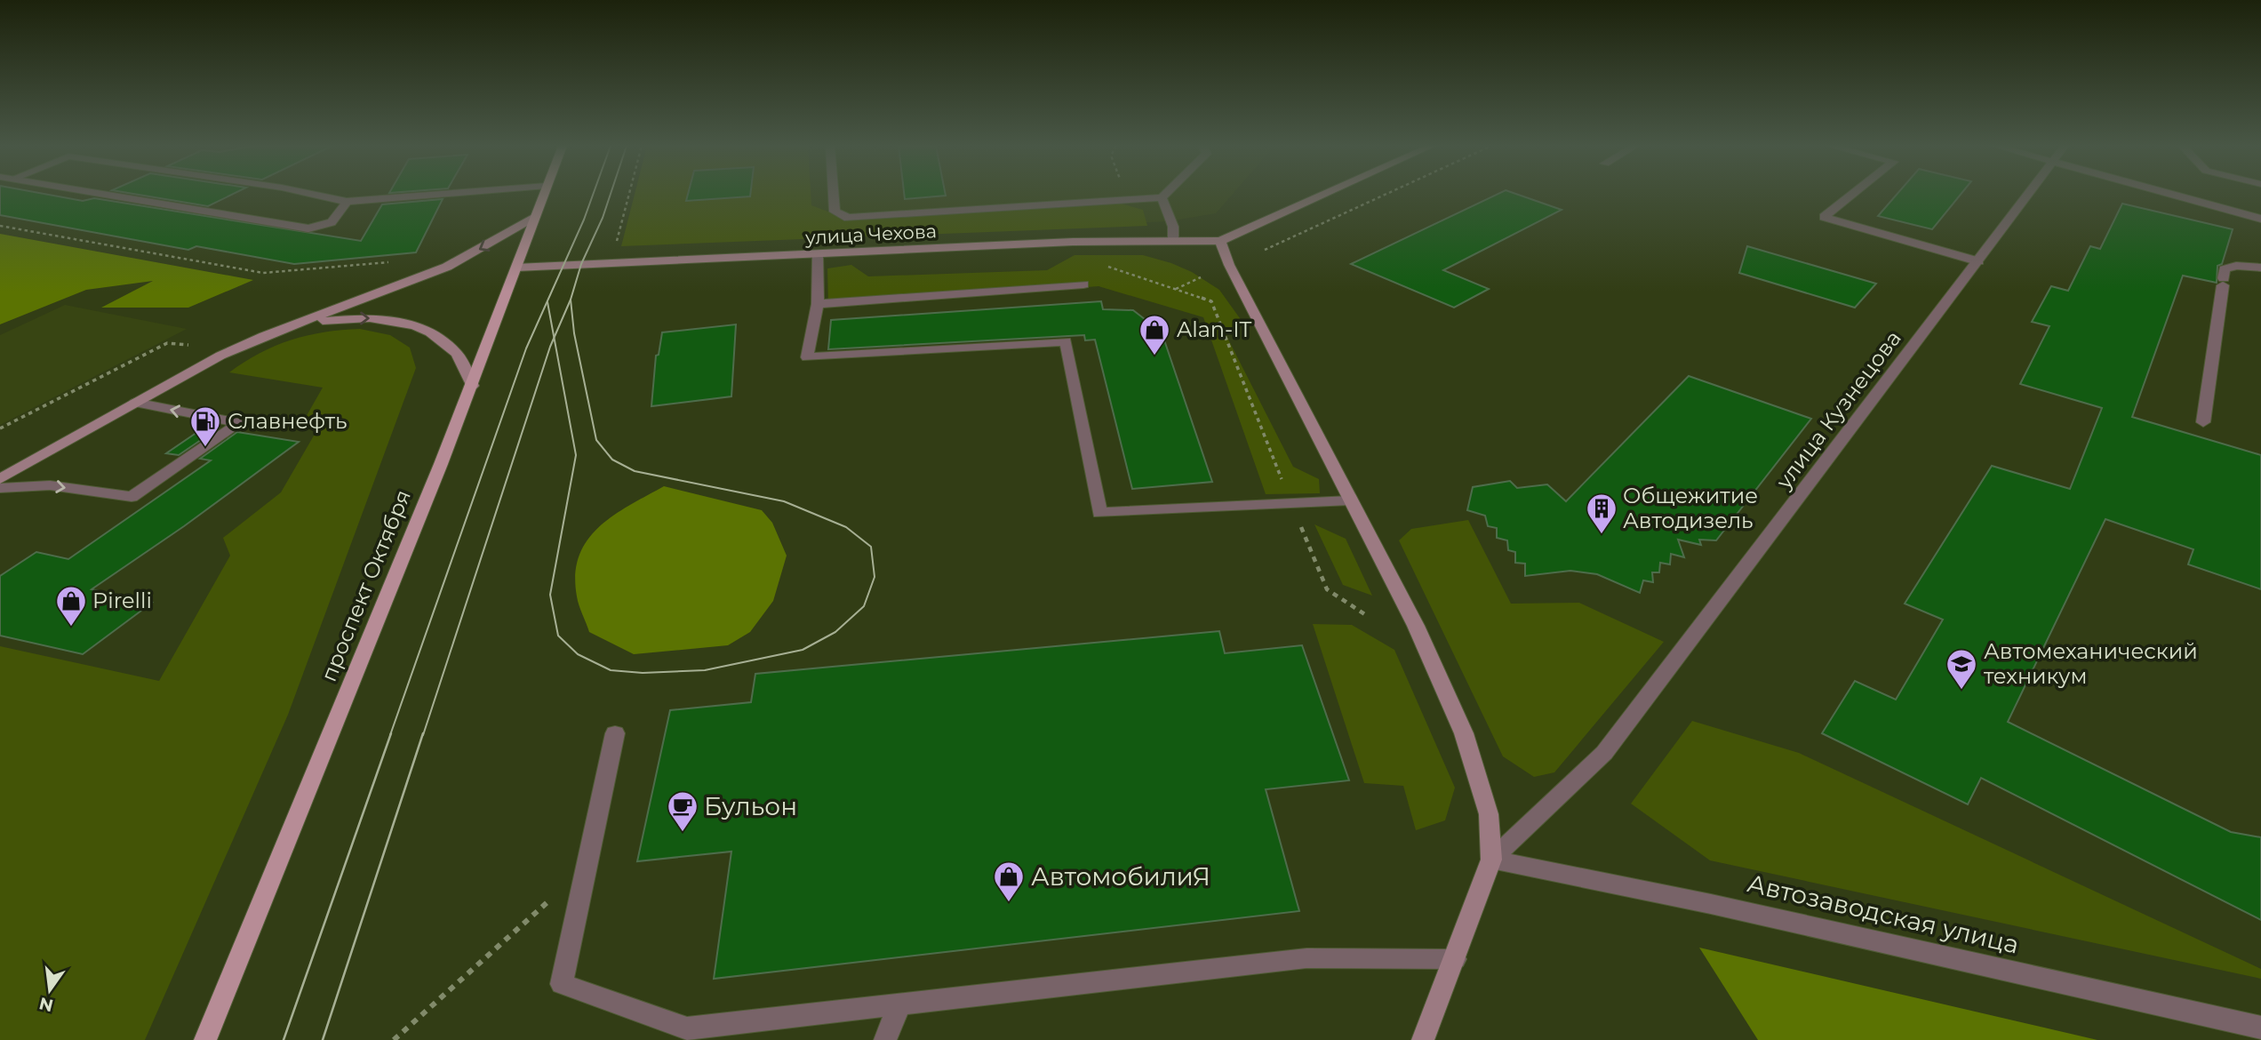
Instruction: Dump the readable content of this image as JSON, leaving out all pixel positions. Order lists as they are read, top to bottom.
{
  "streets": {
    "main road": ["проспект Октября"],
    "street": ["улица Чехова", "улица Кузнецова", "Автозаводская улица"]
  },
  "crossings": [
    ["улица Чехова", "проспект Октября"],
    ["улица Кузнецова", "Автозаводская улица"]
  ],
  "places": {
    "shop": ["Alan-IT", "Pirelli", "АвтомобилиЯ"],
    "fuel station": ["Славнефть"],
    "building": ["Общежитие Автодизель"],
    "school or university": ["Автомеханический техникум"],
    "cafe": ["Бульон"]
  },
  "north": "bottom"
}
